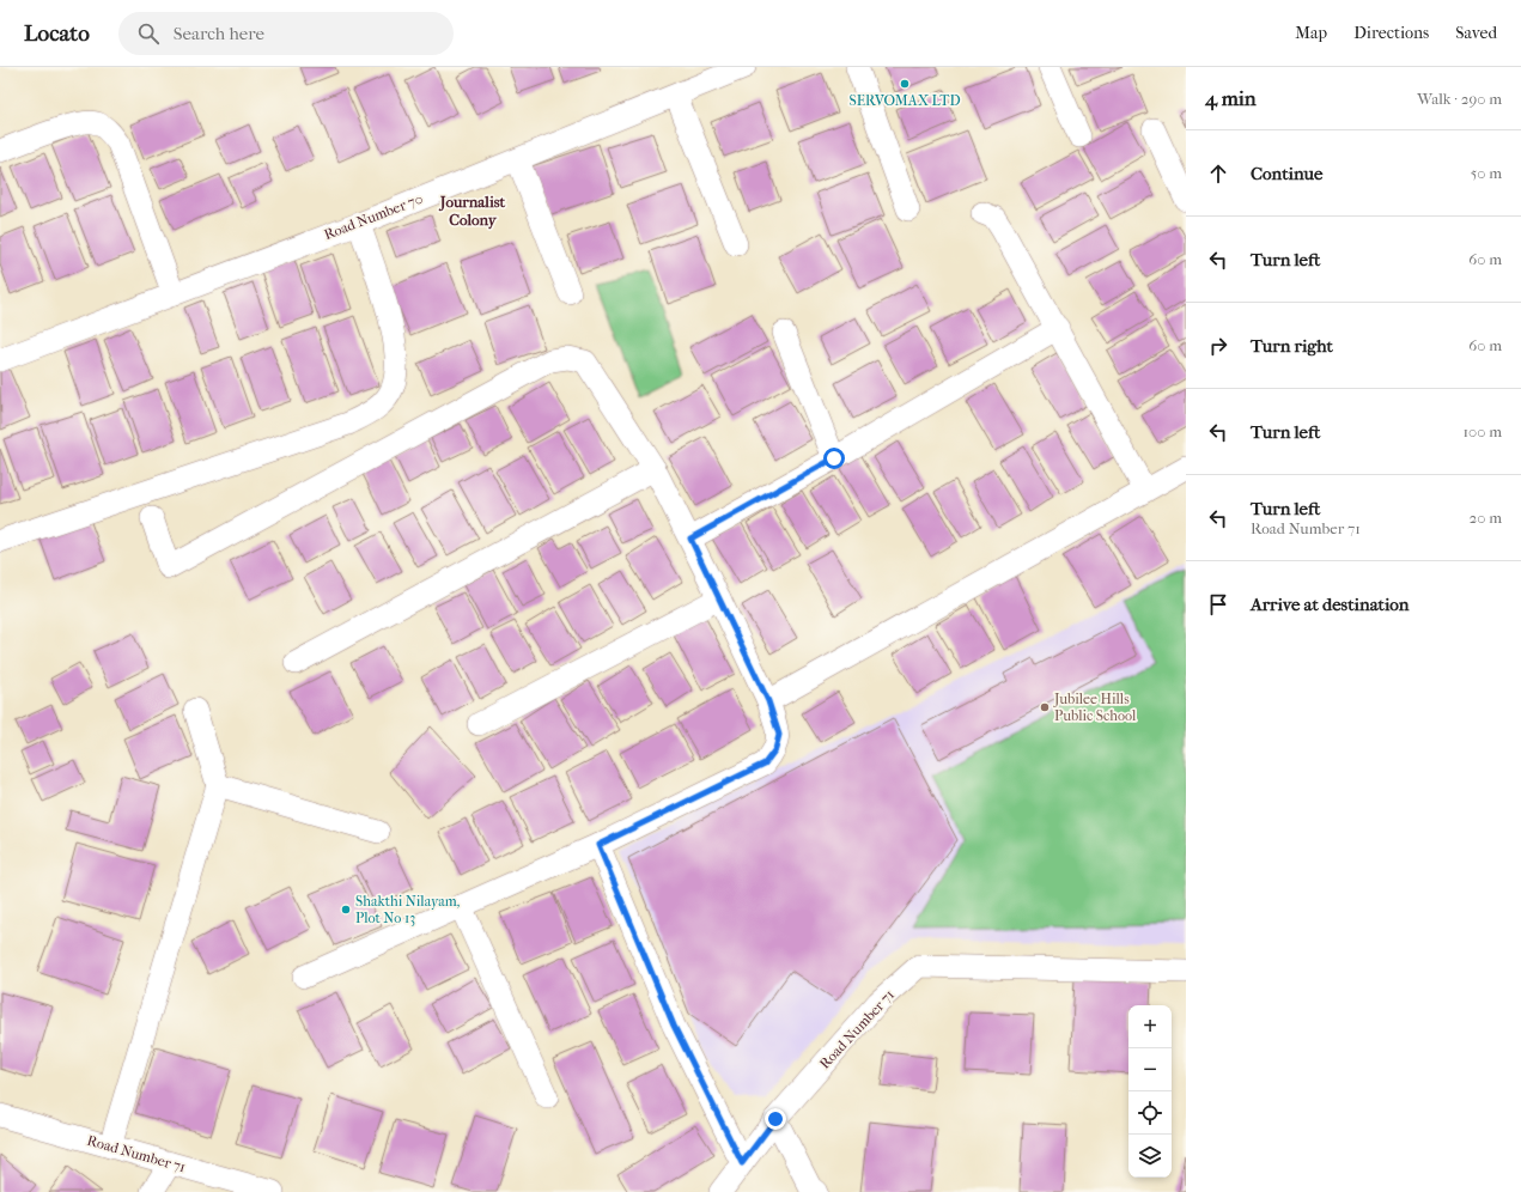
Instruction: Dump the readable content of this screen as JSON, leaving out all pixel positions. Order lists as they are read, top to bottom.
{
  "streets": {
    "street": ["Road Number 70", "Road Number 71"]
  },
  "districts": ["Journalist Colony"],
  "places": ["SERVOMAX LTD", "Jubilee Hills Public School", "Shakthi Nilayam, Plot No 13"],
  "page": {
    "header": "Locato",
    "search": "Search here",
    "nav": ["Map", "Directions", "Saved"],
    "heading": ["4 min", "Walk · 290 m"],
    "list": [
      ["Continue", "50 m"],
      ["Turn left", "60 m"],
      ["Turn right", "60 m"],
      ["Turn left", "100 m"],
      ["Turn left", "Road Number 71", "20 m"],
      "Arrive at destination"
    ],
    "map_buttons": ["+", "−"]
  }
}
